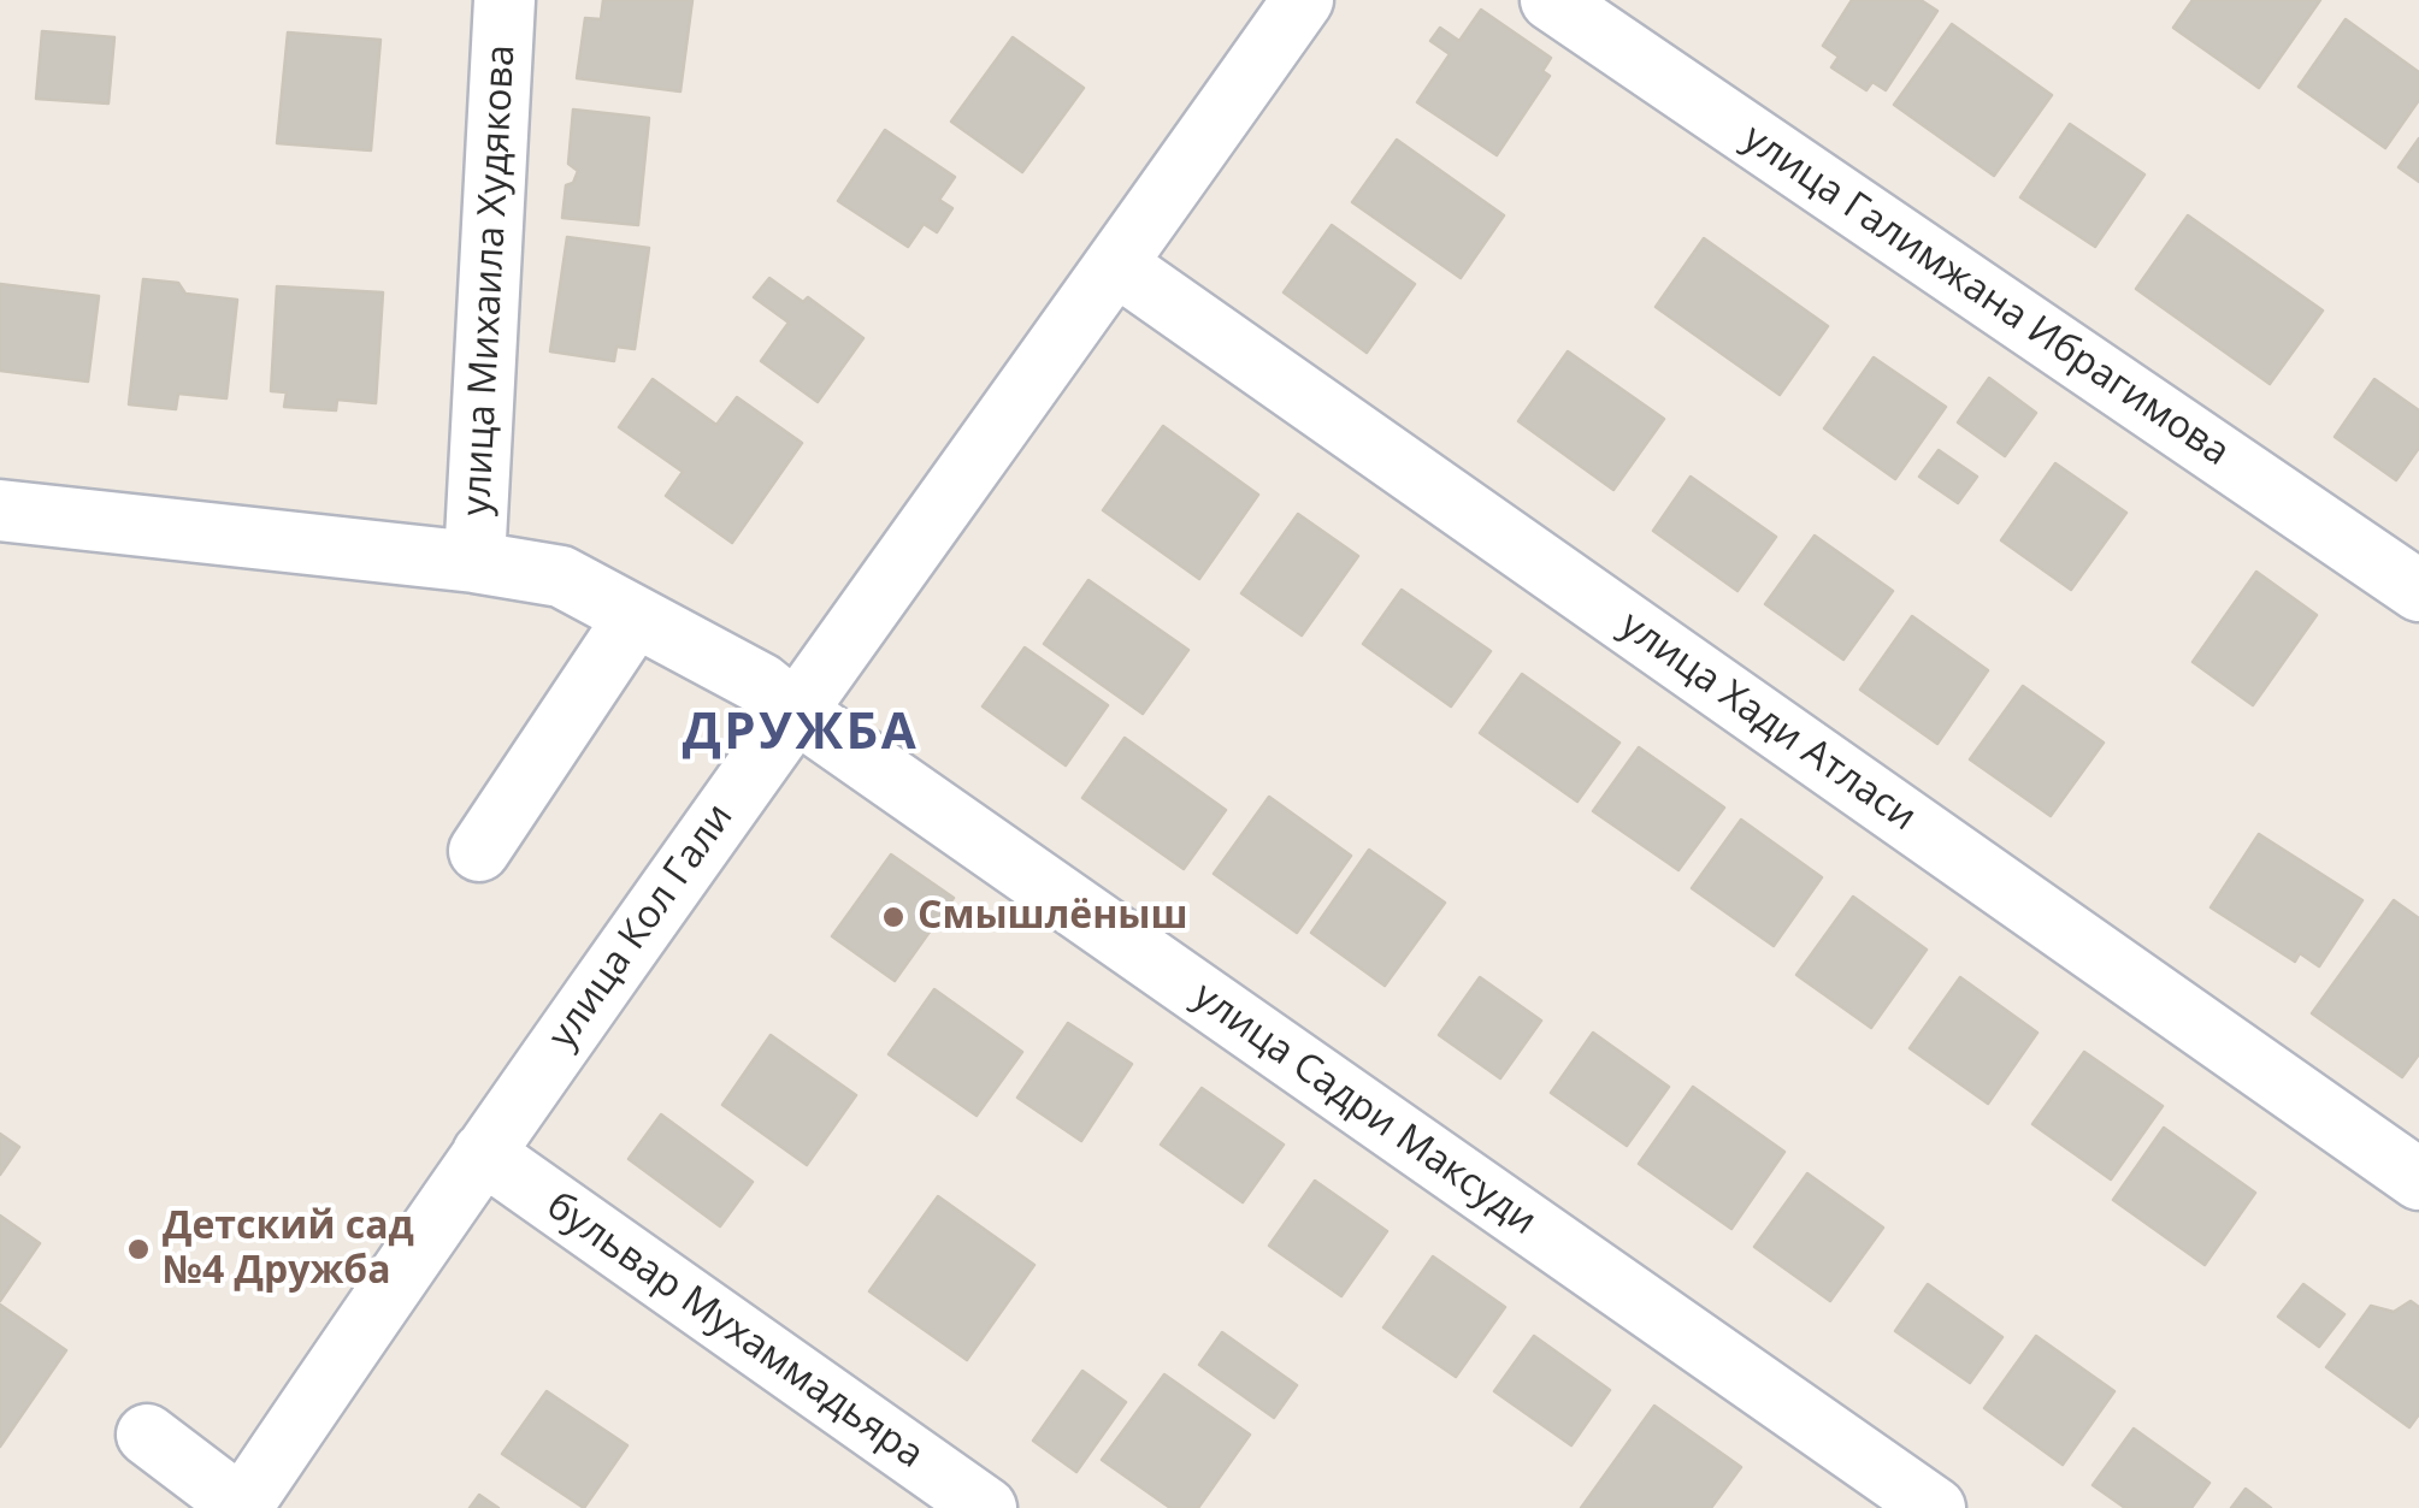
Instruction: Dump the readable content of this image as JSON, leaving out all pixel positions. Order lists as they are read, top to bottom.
{
  "streets": {
    "street": [
      "улица Михаила Худякова",
      "улица Галимжана Ибрагимова",
      "улица Хади Атласи",
      "улица Кол Гали",
      "улица Садри Максуди",
      "бульвар Мухаммадьяра"
    ]
  },
  "crossings": [
    ["улица Михаила Худякова", "улица Садри Максуди"],
    ["улица Хади Атласи", "улица Кол Гали"],
    ["улица Кол Гали", "улица Садри Максуди"],
    ["улица Кол Гали", "бульвар Мухаммадьяра"]
  ],
  "districts": ["ДРУЖБА"],
  "places": ["Смышлёныш", "Детский сад №4 Дружба"]
}
